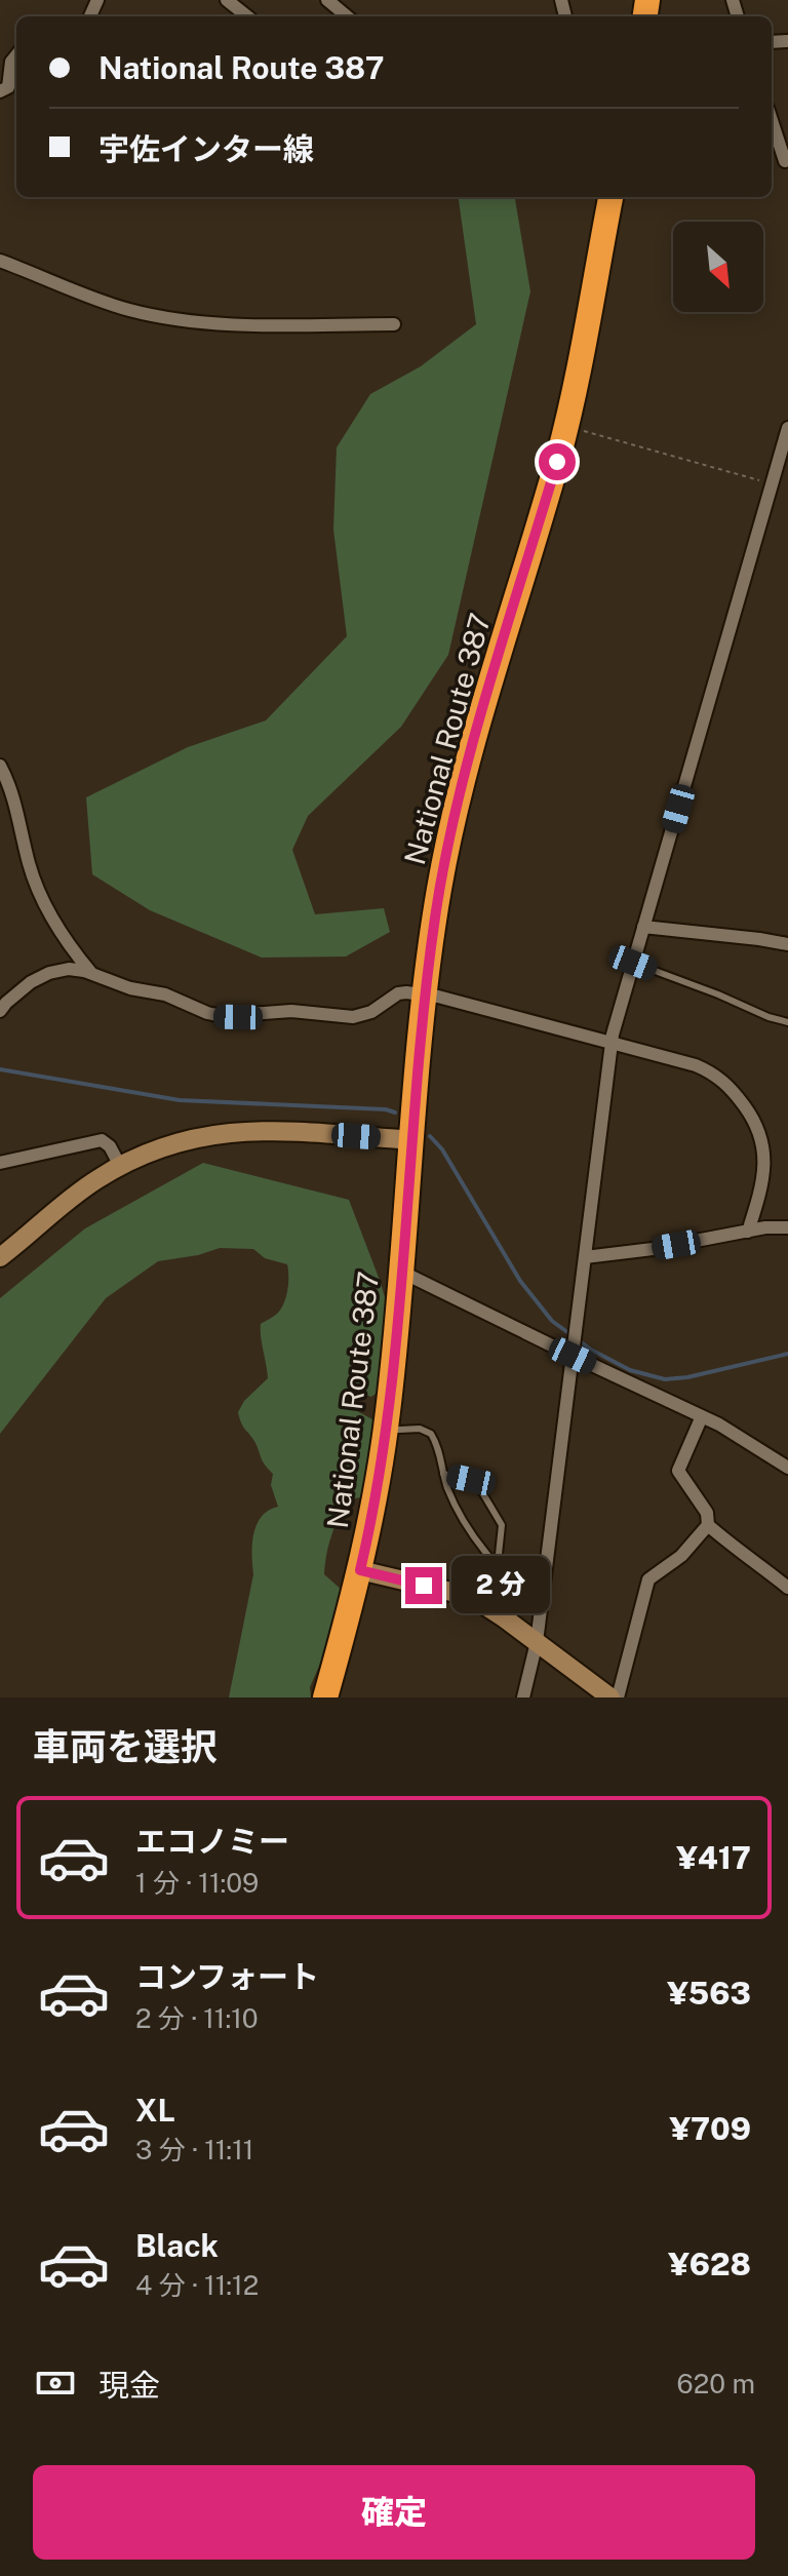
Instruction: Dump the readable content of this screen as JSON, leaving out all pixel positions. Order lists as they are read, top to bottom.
{
  "streets": {
    "highway": ["National Route 387"]
  },
  "north": "bottom right",
  "page": {
    "banner": ["National Route 387", "宇佐インター線"],
    "bubble": "2 分",
    "heading": "車両を選択",
    "list": [
      {
        "name": "エコノミー",
        "note": "1 分 · 11:09",
        "value": "¥417"
      },
      {
        "name": "コンフォート",
        "note": "2 分 · 11:10",
        "value": "¥563"
      },
      {
        "name": "XL",
        "note": "3 分 · 11:11",
        "value": "¥709"
      },
      {
        "name": "Black",
        "note": "4 分 · 11:12",
        "value": "¥628"
      }
    ],
    "pay": ["現金", "620 m"],
    "buttons": "確定"
  }
}
